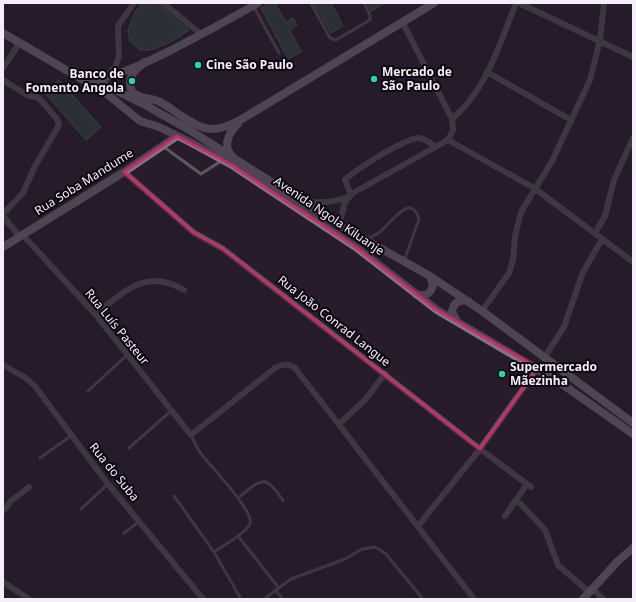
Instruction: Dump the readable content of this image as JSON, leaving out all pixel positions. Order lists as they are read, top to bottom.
{
  "streets": {
    "main road": ["Rua Soba Mandume", "Avenida Ngola Kiluanje"],
    "street": ["Rua João Conrad Langue", "Rua Luís Pasteur", "Rua do Suba"]
  },
  "crossings": [
    ["Rua Soba Mandume", "Avenida Ngola Kiluanje"],
    ["Rua Soba Mandume", "Rua João Conrad Langue"],
    ["Rua Soba Mandume", "Rua Luís Pasteur"]
  ],
  "places": [
    "Cine São Paulo",
    "Mercado de São Paulo",
    "Banco de Fomento Angola",
    "Supermercado Mãezinha"
  ]
}
